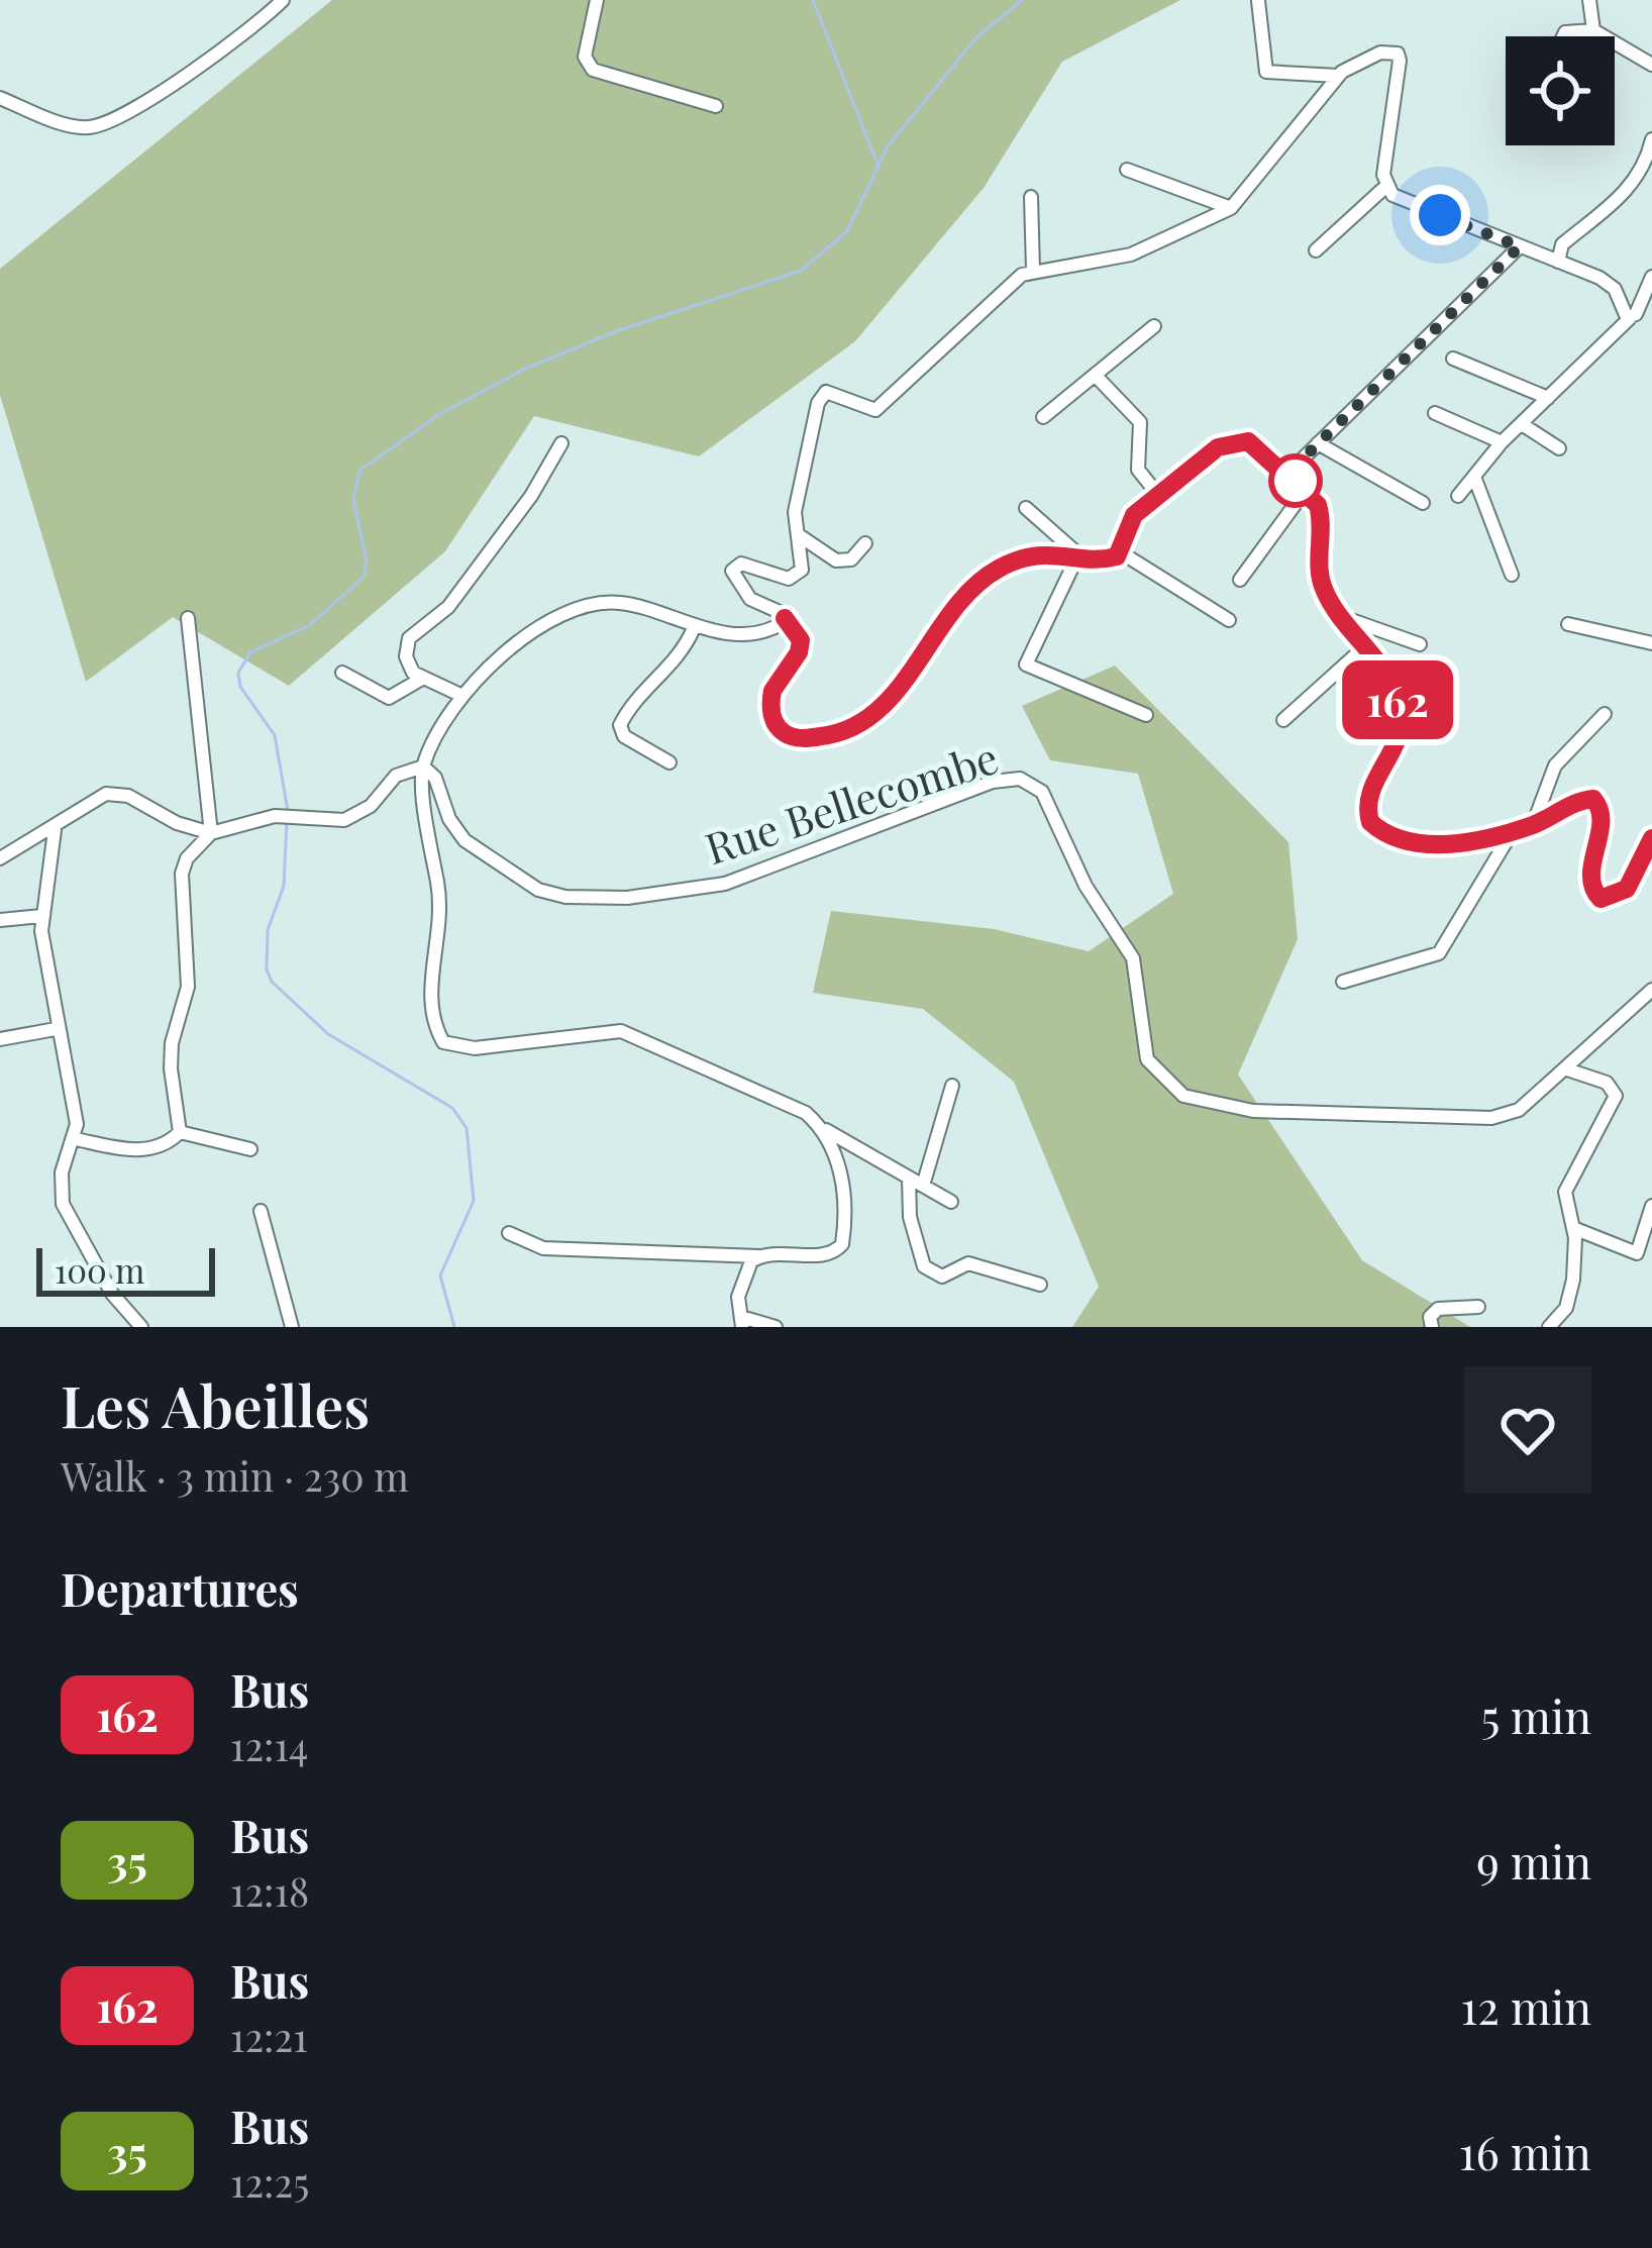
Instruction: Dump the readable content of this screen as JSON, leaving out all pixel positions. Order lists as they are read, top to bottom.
{
  "streets": {
    "street": ["Rue Bellecombe"]
  },
  "lines": ["bus line 162"],
  "scale_bar": "100 m",
  "page": {
    "on_map": "162",
    "scale": "100 m",
    "heading": [
      ["Les Abeilles", "Walk · 3 min · 230 m"],
      "Departures"
    ],
    "list": [
      {
        "mark": "162",
        "name": "Bus",
        "note": "12:14",
        "value": "5 min"
      },
      {
        "mark": "35",
        "name": "Bus",
        "note": "12:18",
        "value": "9 min"
      },
      {
        "mark": "162",
        "name": "Bus",
        "note": "12:21",
        "value": "12 min"
      },
      {
        "mark": "35",
        "name": "Bus",
        "note": "12:25",
        "value": "16 min"
      }
    ]
  }
}
